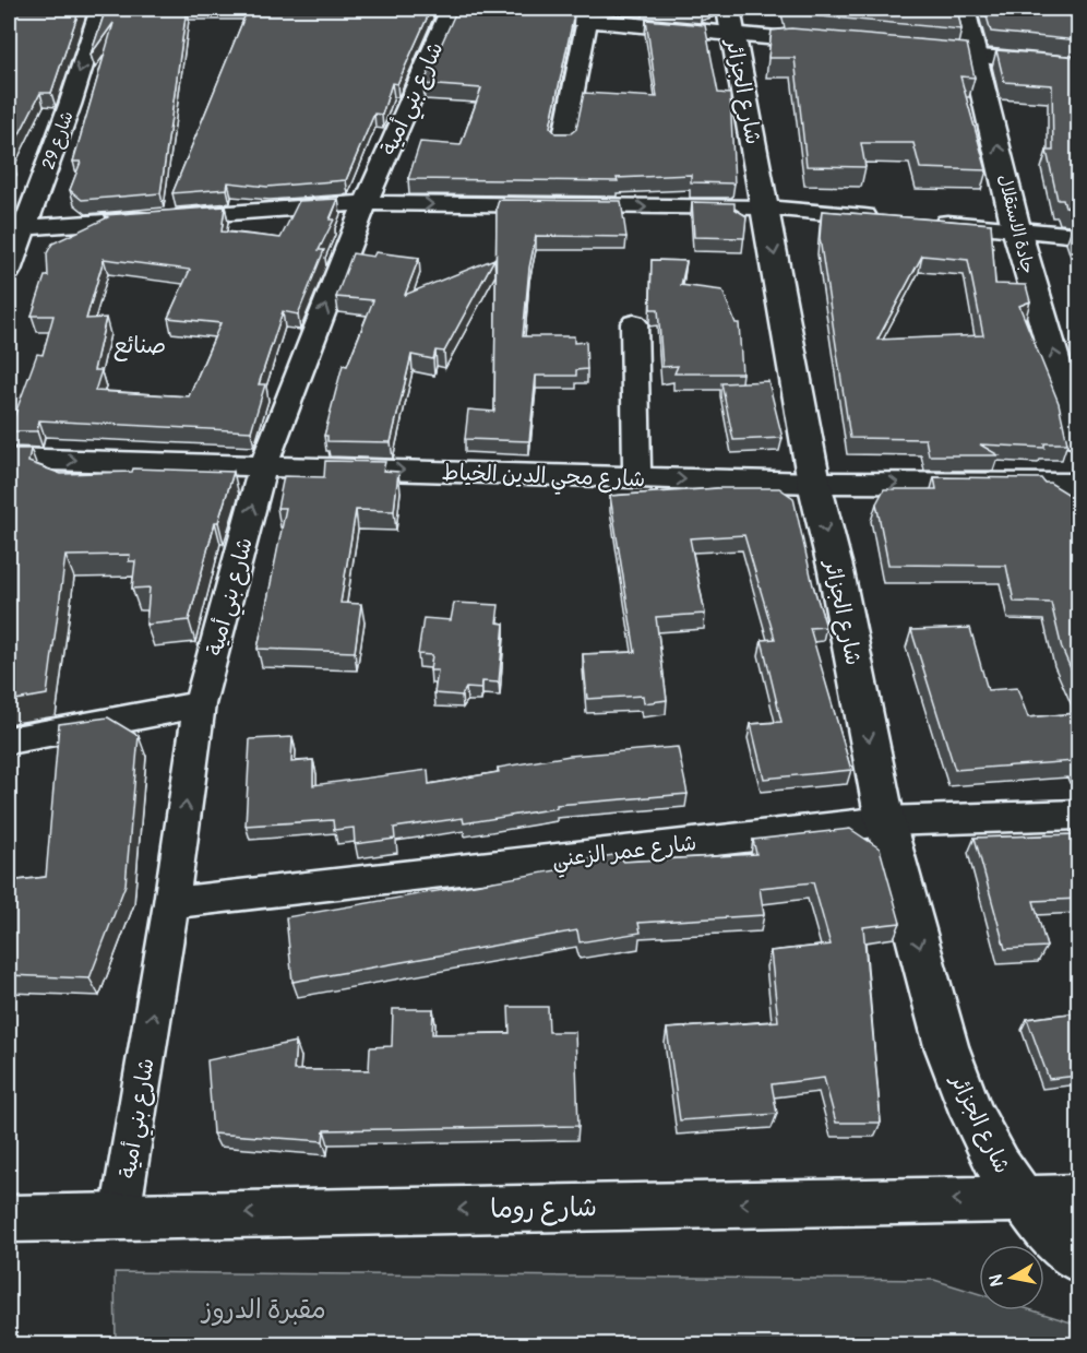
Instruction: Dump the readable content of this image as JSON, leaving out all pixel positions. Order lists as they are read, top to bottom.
{
  "streets": {
    "main road": ["شارع الجزائر", "جادة الاستقلال", "شارع روما"],
    "street": [
      "شارع بني أمية",
      "شارع 29",
      "شارع محي الدين الخياط",
      "شارع عمر الزعني"
    ]
  },
  "crossings": [
    ["شارع الجزائر", "شارع محي الدين الخياط"],
    ["شارع الجزائر", "شارع عمر الزعني"],
    ["شارع الجزائر", "شارع روما"],
    ["شارع بني أمية", "شارع محي الدين الخياط"],
    ["شارع بني أمية", "شارع عمر الزعني"],
    ["شارع بني أمية", "شارع روما"]
  ],
  "one_way": [
    "شارع الجزائر",
    "شارع بني أمية",
    "شارع 29",
    "جادة الاستقلال",
    "شارع روما"
  ],
  "districts": ["صنائع"],
  "parks": ["مقبرة الدروز"],
  "north": "left"
}
